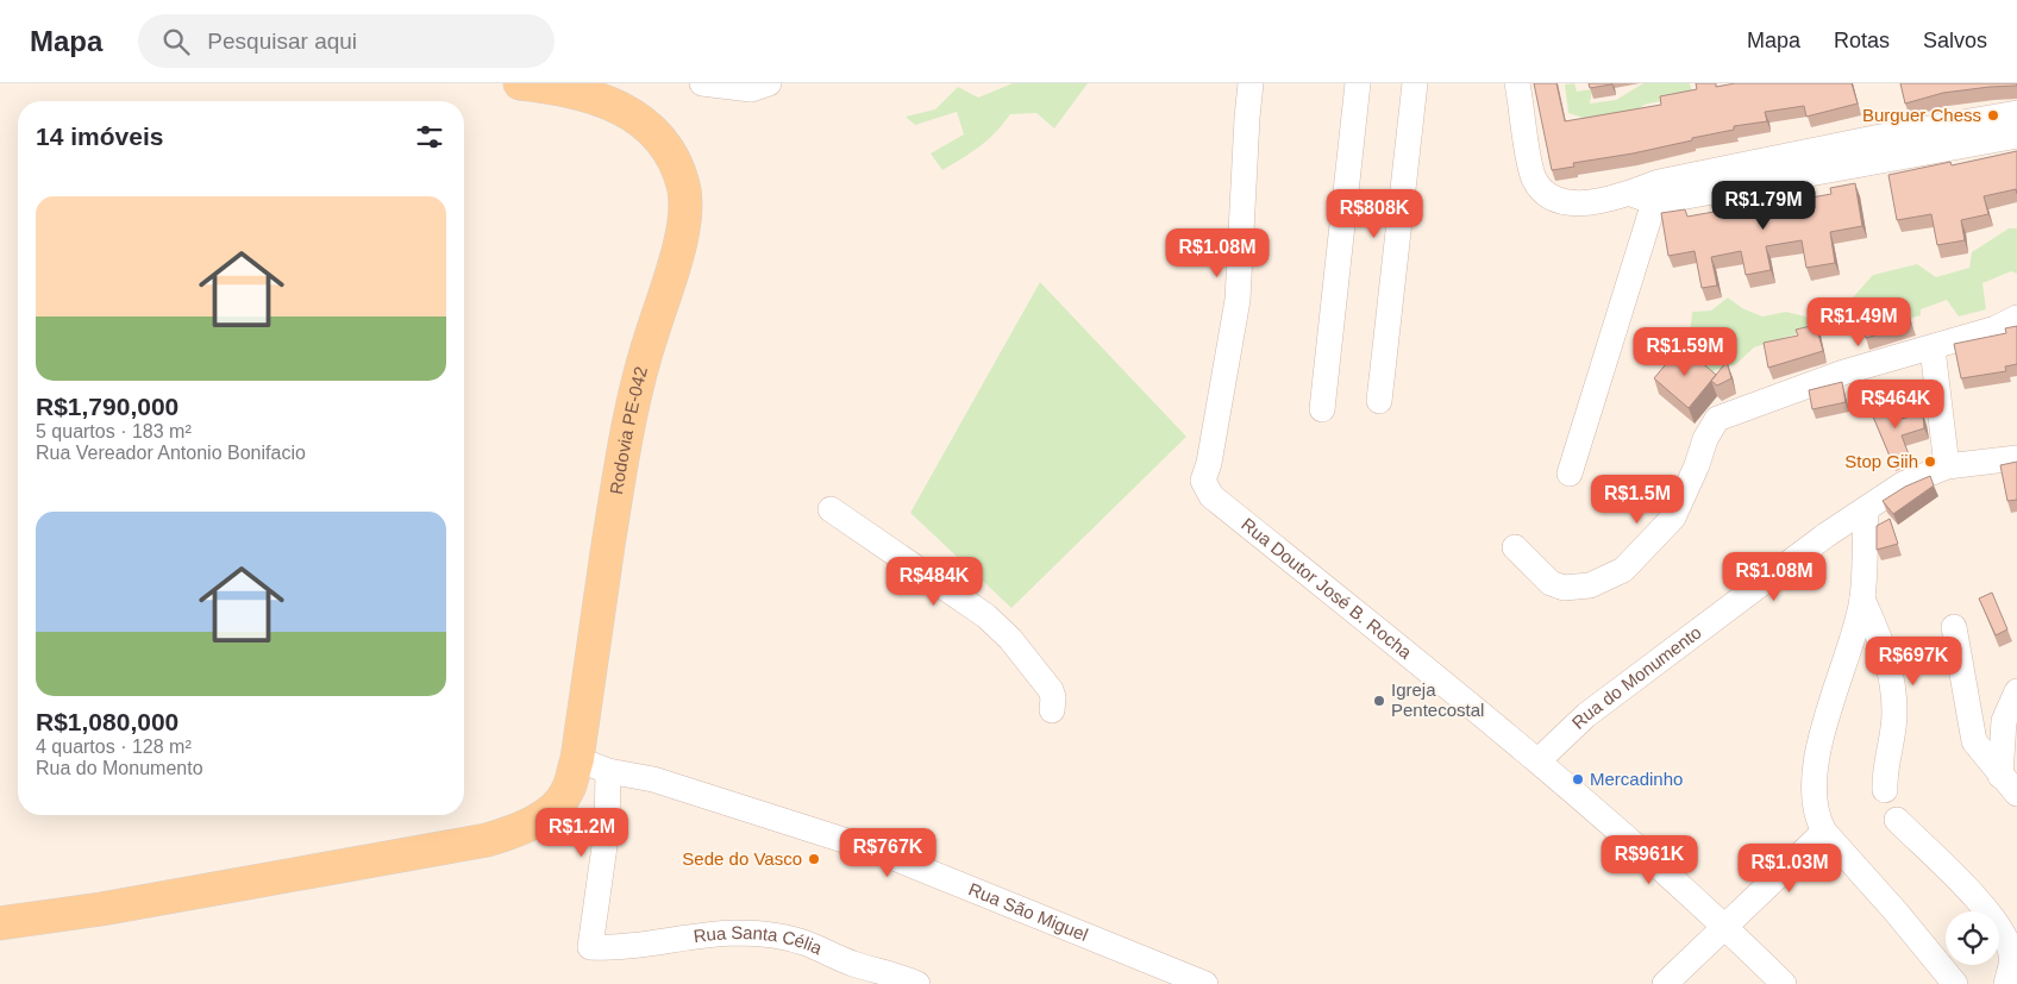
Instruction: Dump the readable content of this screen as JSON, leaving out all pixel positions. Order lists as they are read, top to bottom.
{
  "streets": {
    "main road": ["Rodovia PE-042"],
    "street": [
      "Rua Doutor José B. Rocha",
      "Rua do Monumento",
      "Rua São Miguel",
      "Rua Santa Célia"
    ]
  },
  "crossings": [
    ["Rodovia PE-042", "Rua São Miguel"],
    ["Rua Doutor José B. Rocha", "Rua do Monumento"],
    ["Rua São Miguel", "Rua Santa Célia"]
  ],
  "places": [
    "Burguer Chess",
    "Stop Giih",
    "Igreja Pentecostal",
    "Mercadinho",
    "Sede do Vasco"
  ],
  "page": {
    "header": "Mapa",
    "search": "Pesquisar aqui",
    "nav": ["Mapa", "Rotas", "Salvos"],
    "heading": "14 imóveis",
    "list": [
      {
        "name": "R$1,790,000",
        "note": "5 quartos · 183 m² · Rua Vereador Antonio Bonifacio"
      },
      {
        "name": "R$1,080,000",
        "note": "4 quartos · 128 m² · Rua do Monumento"
      }
    ],
    "price": [
      "R$1.79M",
      "R$808K",
      "R$1.08M",
      "R$1.49M",
      "R$1.59M",
      "R$464K",
      "R$1.5M",
      "R$1.08M",
      "R$484K",
      "R$697K",
      "R$1.2M",
      "R$767K",
      "R$961K",
      "R$1.03M"
    ]
  }
}
